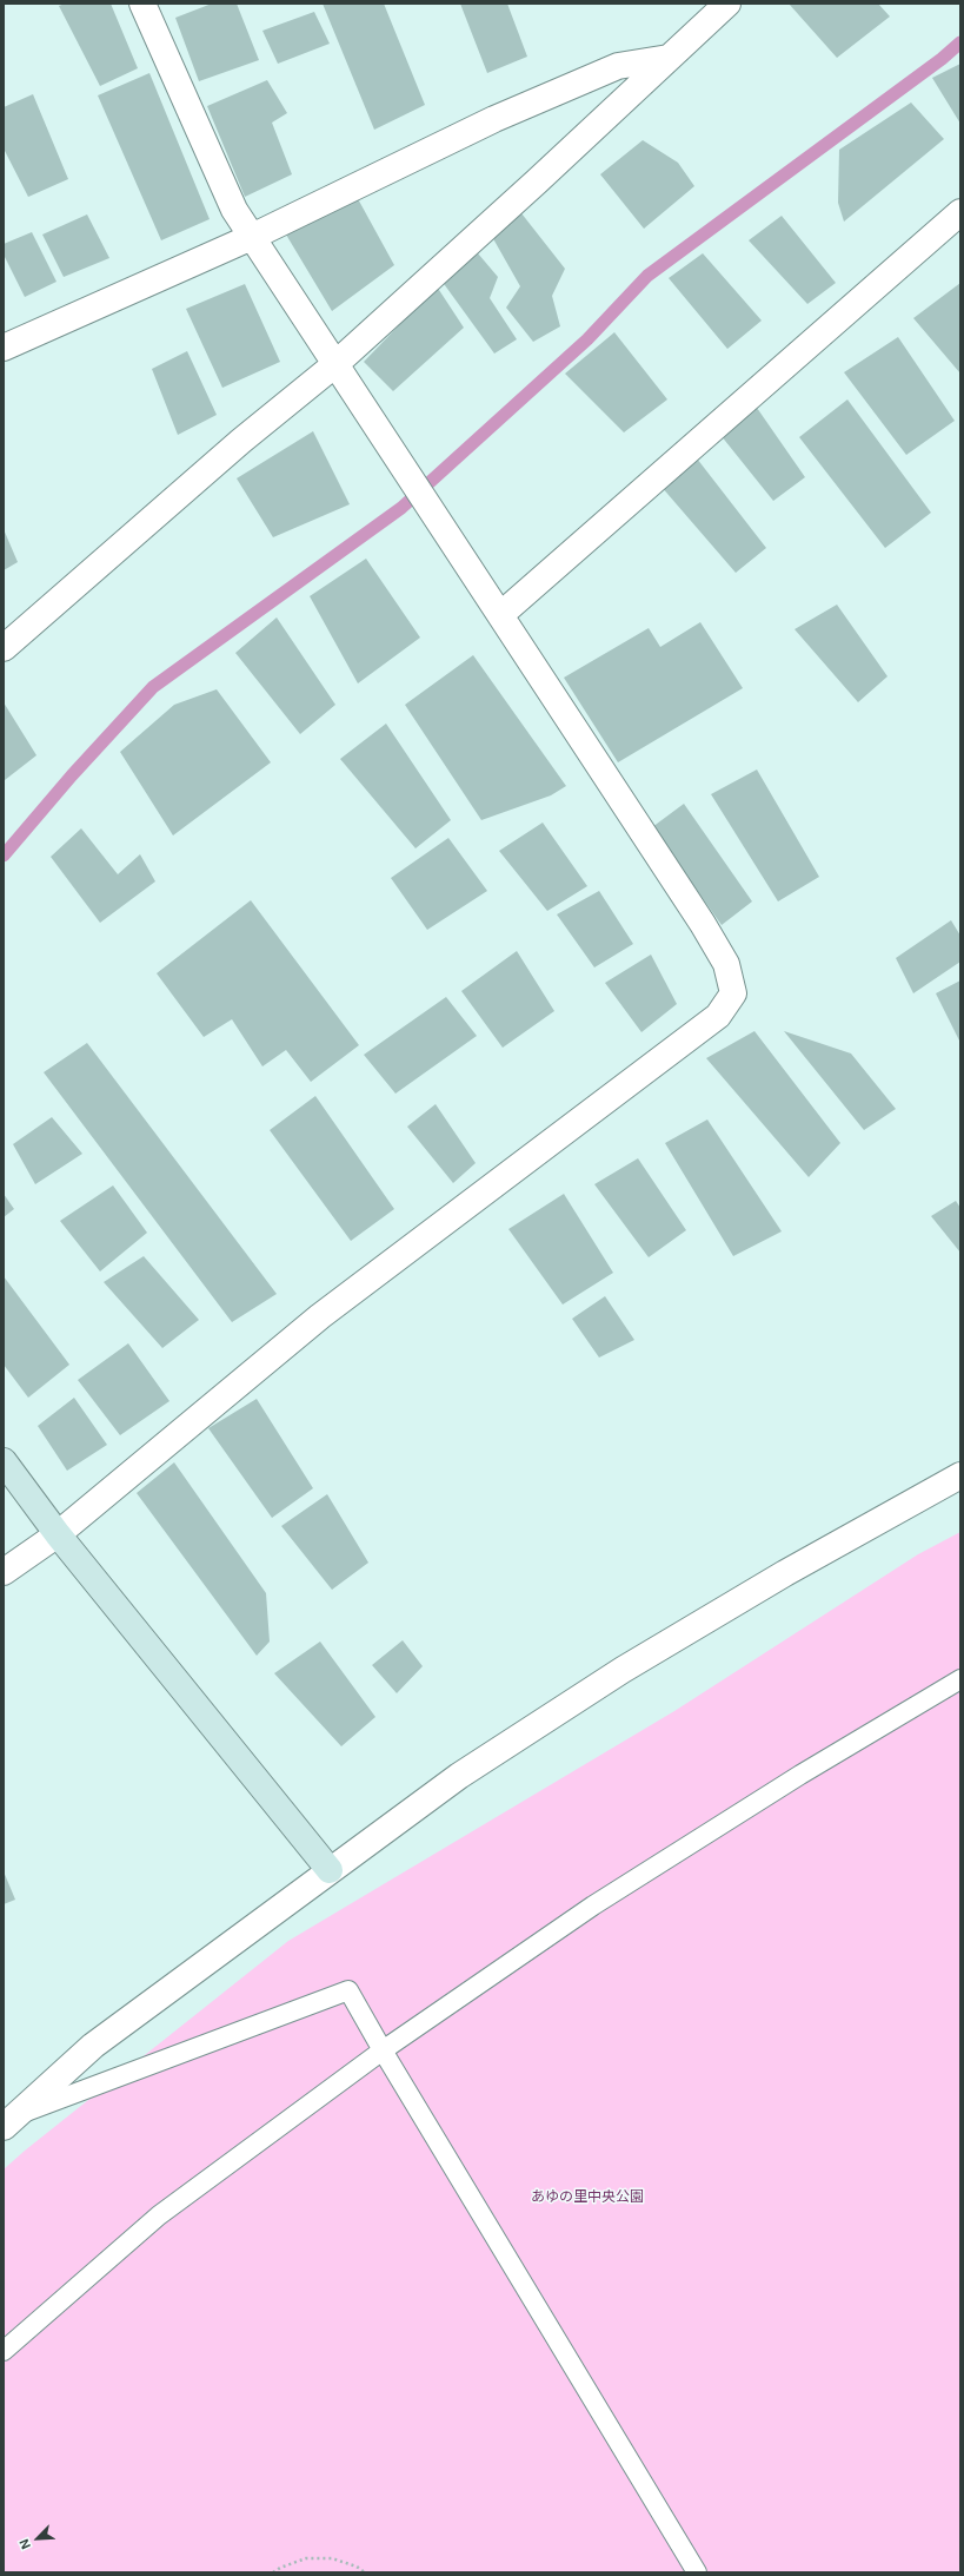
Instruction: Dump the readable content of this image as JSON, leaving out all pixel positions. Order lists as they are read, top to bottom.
{
  "parks": ["あゆの里中央公園"],
  "north": "bottom left"
}
